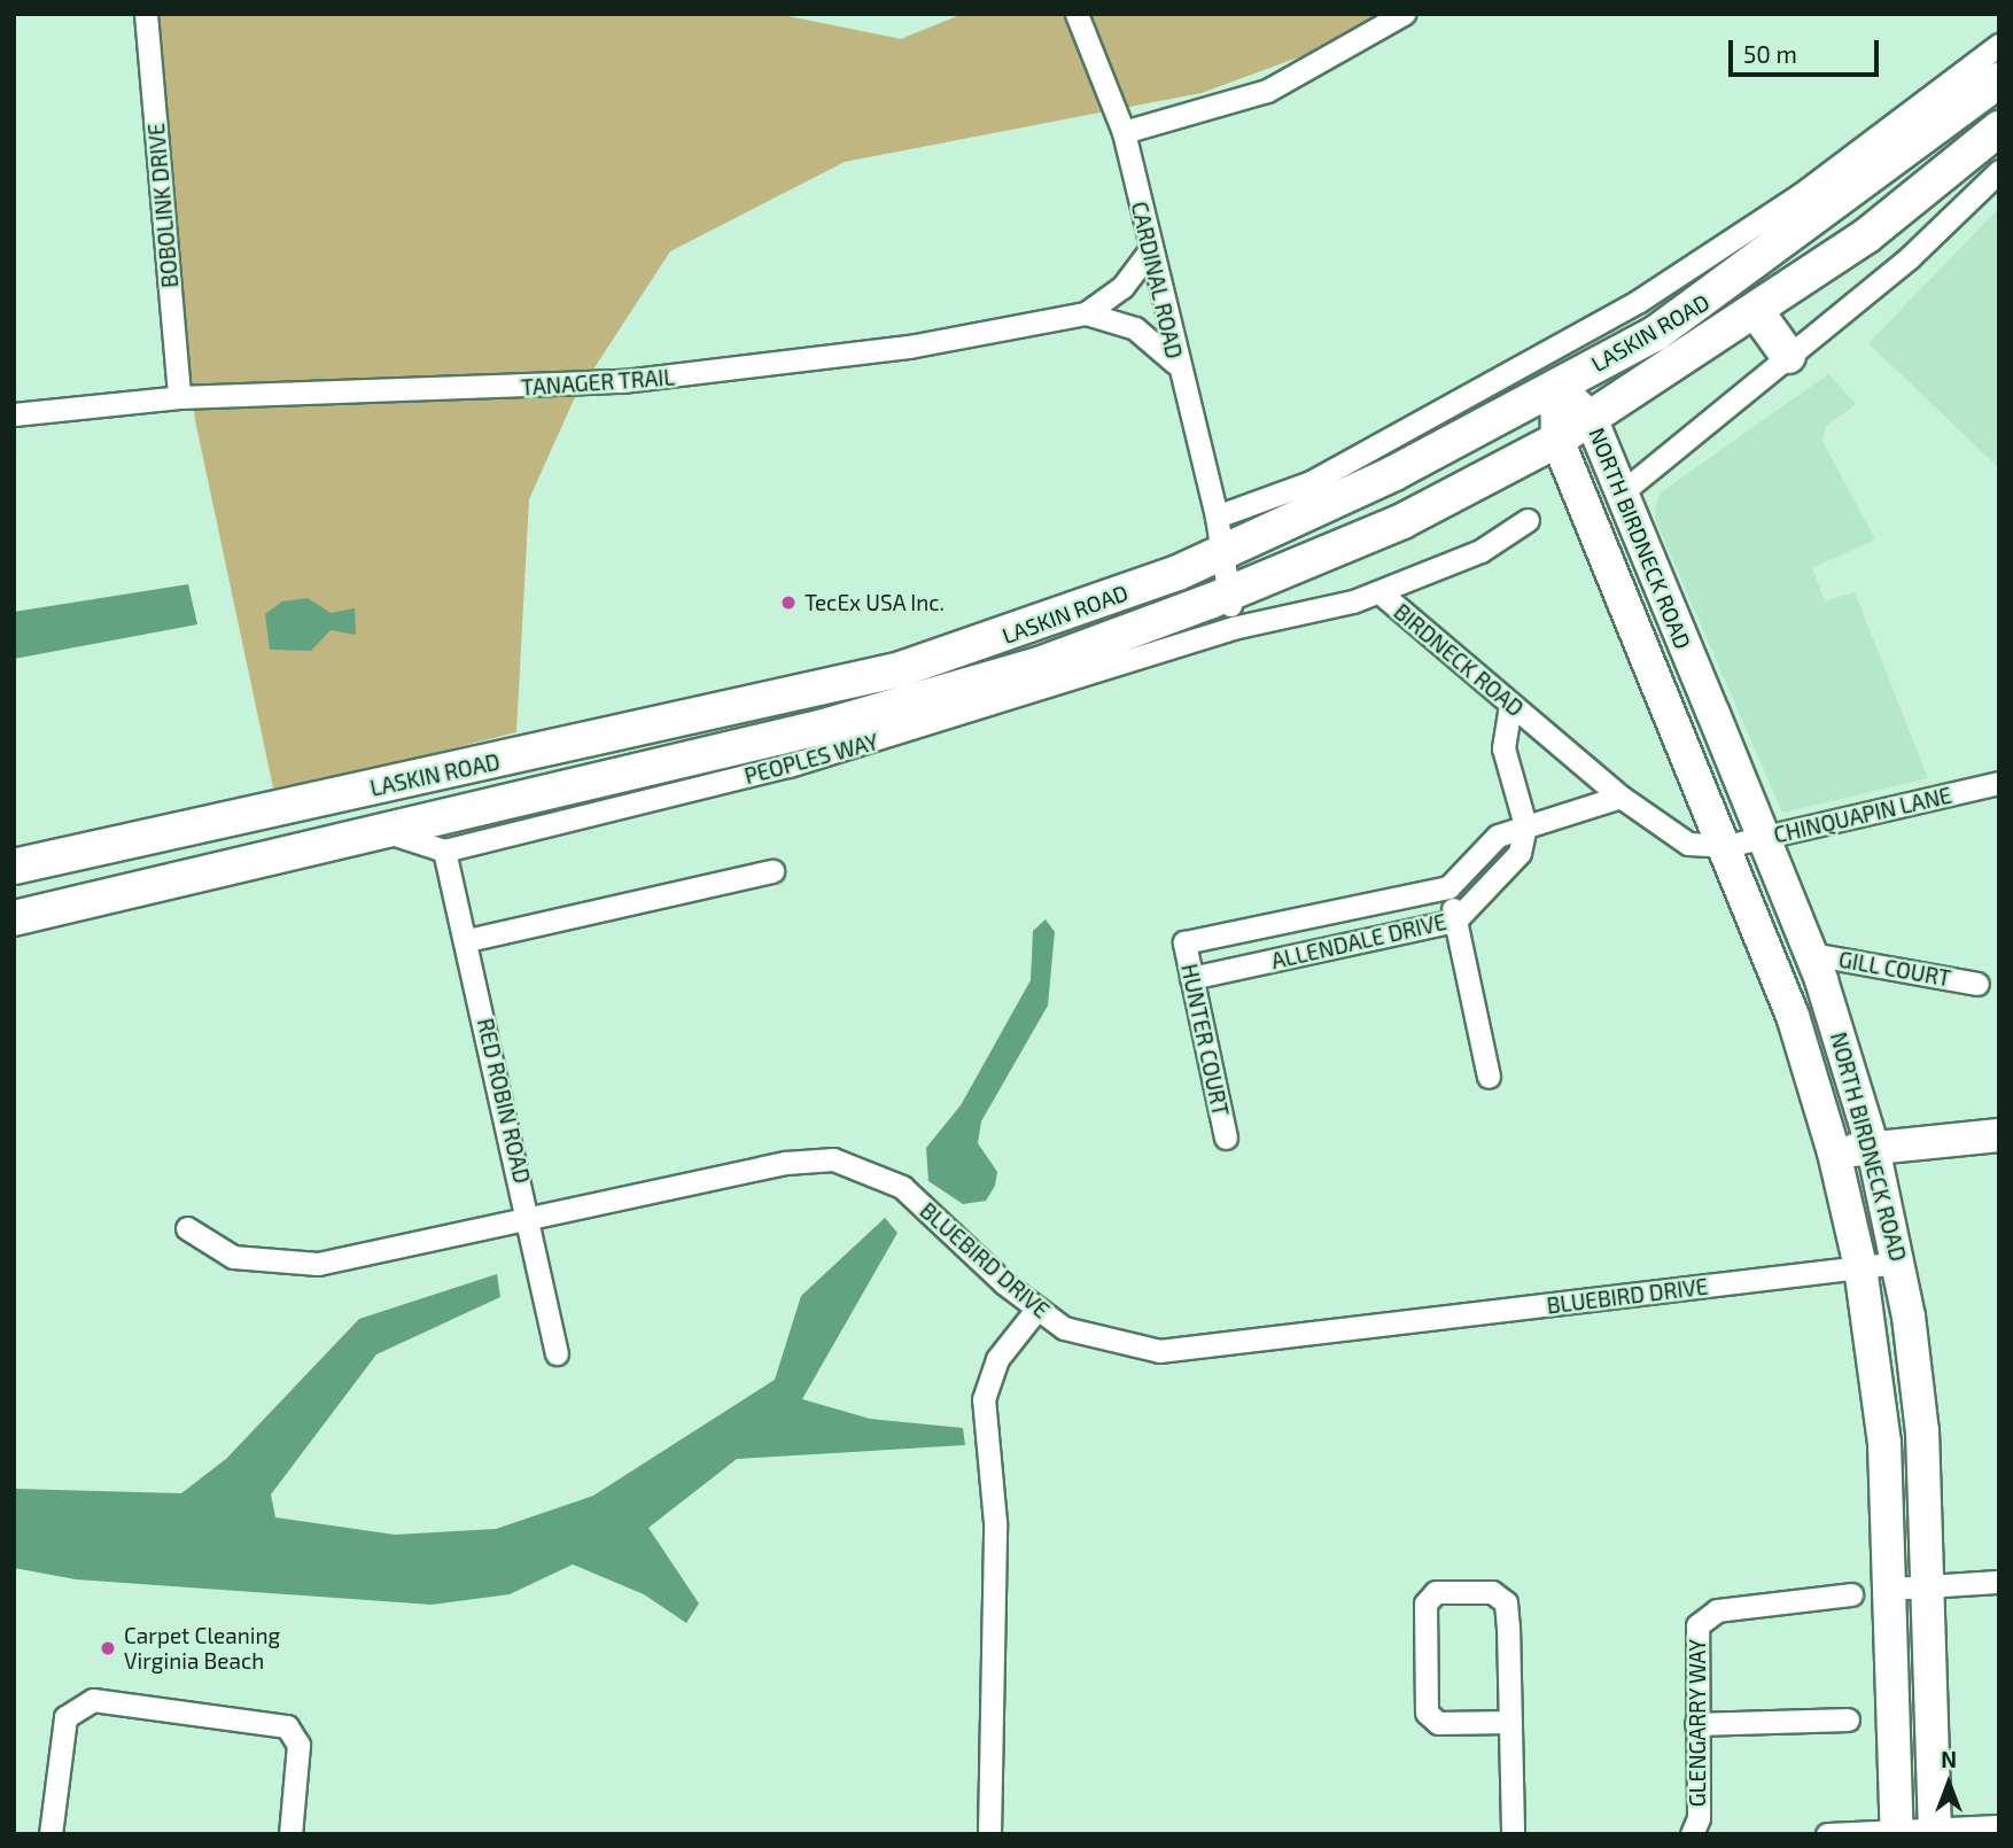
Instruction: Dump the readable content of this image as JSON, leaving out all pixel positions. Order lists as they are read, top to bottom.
{
  "streets": {
    "main road": ["LASKIN ROAD", "NORTH BIRDNECK ROAD"],
    "street": [
      "BOBOLINK DRIVE",
      "CARDINAL ROAD",
      "TANAGER TRAIL",
      "BIRDNECK ROAD",
      "PEOPLES WAY",
      "CHINQUAPIN LANE",
      "ALLENDALE DRIVE",
      "GILL COURT",
      "HUNTER COURT",
      "RED ROBIN ROAD",
      "BLUEBIRD DRIVE",
      "GLENGARRY WAY"
    ]
  },
  "crossings": [
    ["BOBOLINK DRIVE", "TANAGER TRAIL"],
    ["CARDINAL ROAD", "LASKIN ROAD"],
    ["CARDINAL ROAD", "TANAGER TRAIL"],
    ["LASKIN ROAD", "NORTH BIRDNECK ROAD"],
    ["LASKIN ROAD", "PEOPLES WAY"],
    ["NORTH BIRDNECK ROAD", "BIRDNECK ROAD"],
    ["NORTH BIRDNECK ROAD", "CHINQUAPIN LANE"],
    ["NORTH BIRDNECK ROAD", "GILL COURT"],
    ["NORTH BIRDNECK ROAD", "BLUEBIRD DRIVE"],
    ["BIRDNECK ROAD", "PEOPLES WAY"],
    ["BIRDNECK ROAD", "CHINQUAPIN LANE"],
    ["BIRDNECK ROAD", "ALLENDALE DRIVE"],
    ["PEOPLES WAY", "RED ROBIN ROAD"],
    ["ALLENDALE DRIVE", "HUNTER COURT"],
    ["RED ROBIN ROAD", "BLUEBIRD DRIVE"]
  ],
  "places": ["TecEx USA Inc.", "Carpet Cleaning Virginia Beach"],
  "scale_bar": "50 m",
  "north": "top"
}
